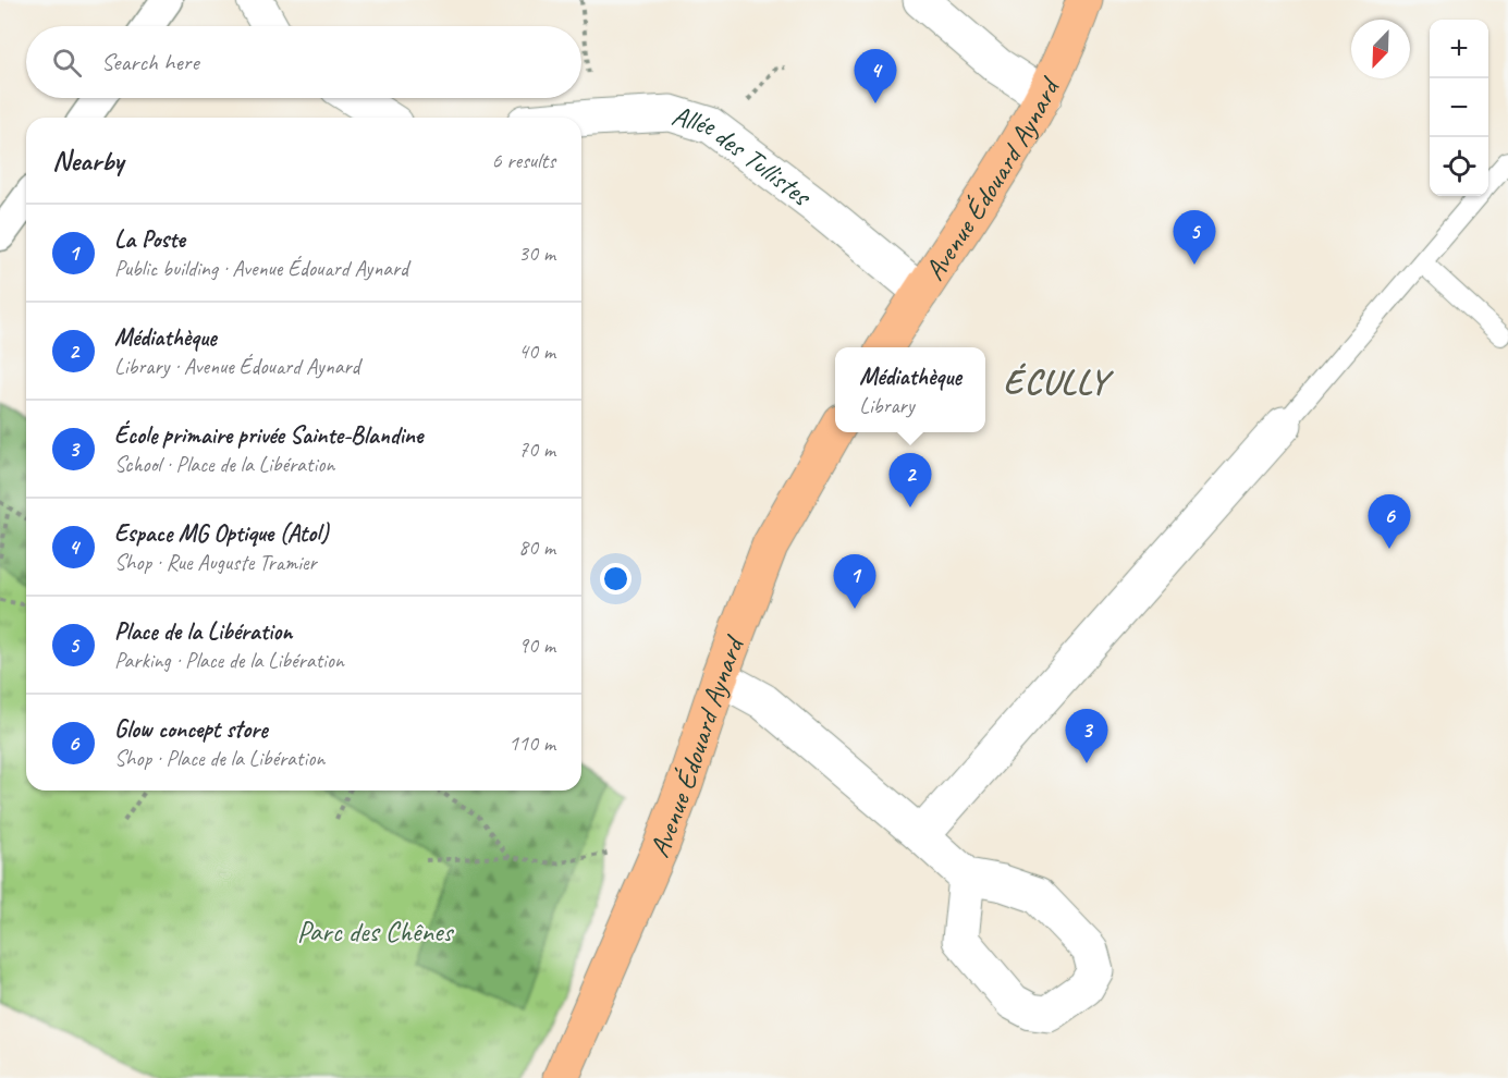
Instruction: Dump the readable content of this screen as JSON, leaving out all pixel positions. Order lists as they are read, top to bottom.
{
  "streets": {
    "main road": ["Avenue Édouard Aynard"],
    "street": ["Allée des Tullistes"]
  },
  "crossings": [
    ["Allée des Tullistes", "Avenue Édouard Aynard"]
  ],
  "districts": ["ÉCULLY"],
  "parks": ["Parc des Chênes"],
  "north": "bottom left",
  "page": {
    "map_buttons": ["+", "−"],
    "search": "Search here",
    "pins": [
      "4",
      "5",
      "2",
      "6",
      "1",
      "3"
    ],
    "heading": ["Nearby", "6 results"],
    "list": [
      {
        "mark": "1",
        "name": "La Poste",
        "note": "Public building · Avenue Édouard Aynard",
        "value": "30 m"
      },
      {
        "mark": "2",
        "name": "Médiathèque",
        "note": "Library · Avenue Édouard Aynard",
        "value": "40 m"
      },
      {
        "mark": "3",
        "name": "École primaire privée Sainte-Blandine",
        "note": "School · Place de la Libération",
        "value": "70 m"
      },
      {
        "mark": "4",
        "name": "Espace MG Optique (Atol)",
        "note": "Shop · Rue Auguste Tramier",
        "value": "80 m"
      },
      {
        "mark": "5",
        "name": "Place de la Libération",
        "note": "Parking · Place de la Libération",
        "value": "90 m"
      },
      {
        "mark": "6",
        "name": "Glow concept store",
        "note": "Shop · Place de la Libération",
        "value": "110 m"
      }
    ],
    "popup": ["Médiathèque", "Library"]
  }
}
